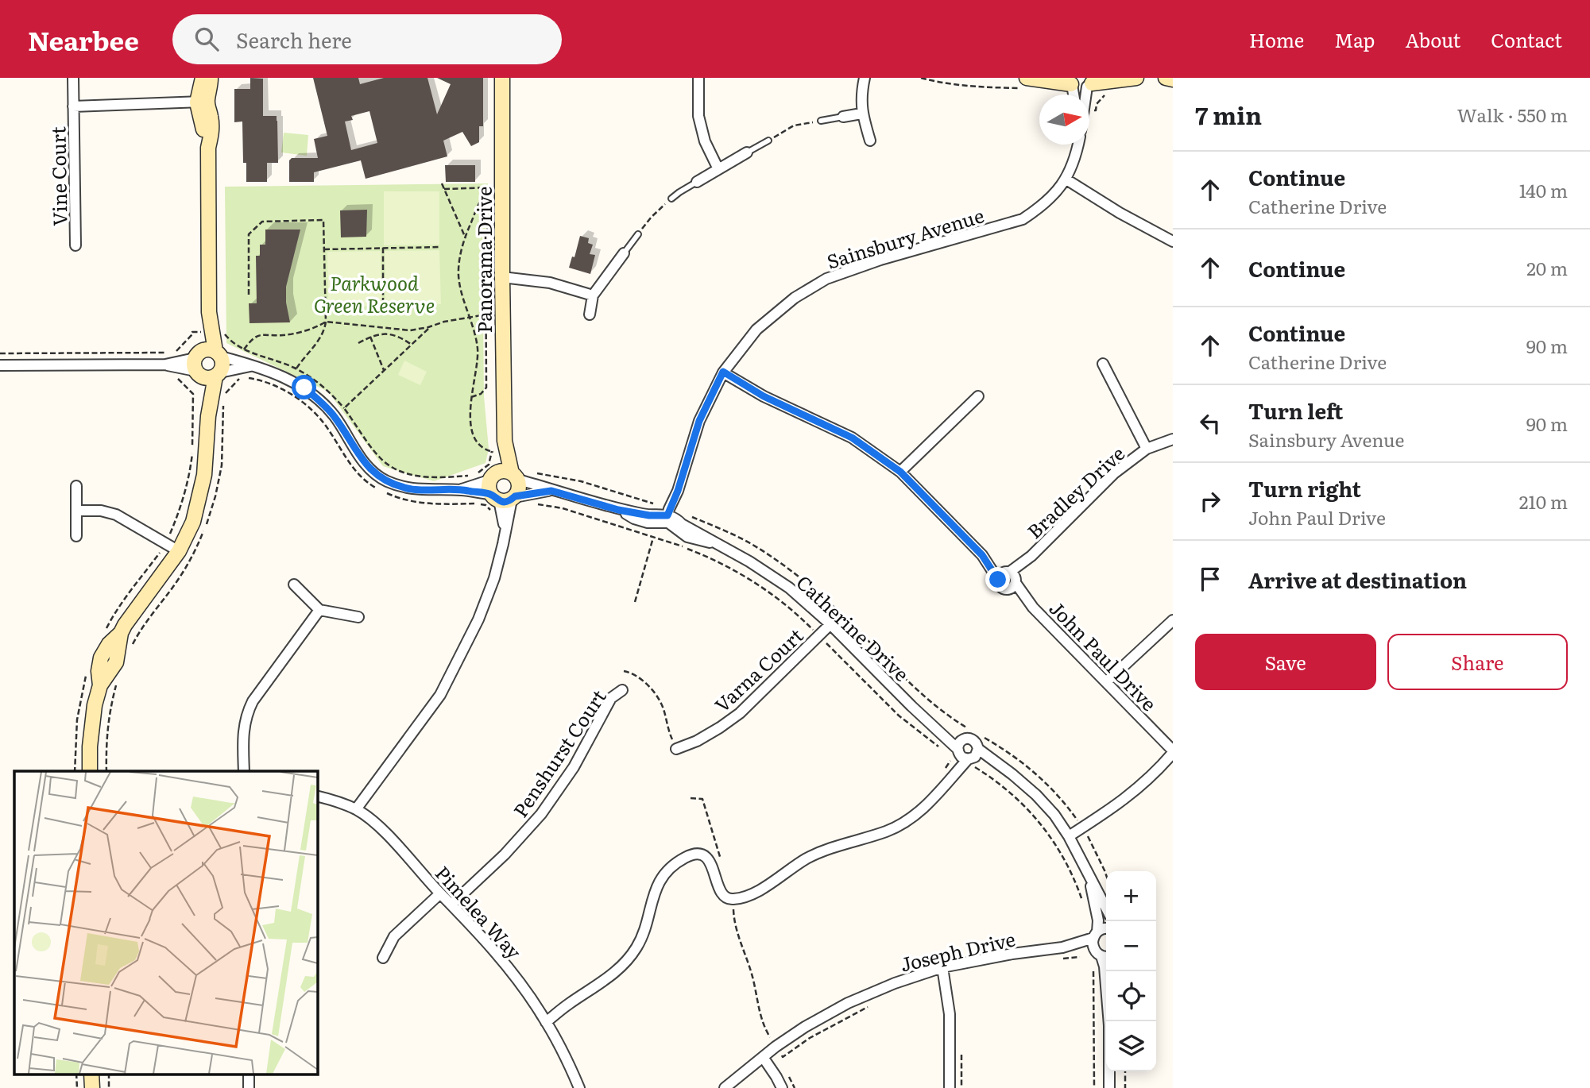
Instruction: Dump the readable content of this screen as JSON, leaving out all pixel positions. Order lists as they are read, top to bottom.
{
  "streets": {
    "street": [
      "Vine Court",
      "Sainsbury Avenue",
      "Panorama Drive",
      "Bradley Drive",
      "Catherine Drive",
      "John Paul Drive",
      "Varna Court",
      "Penshurst Court",
      "Pimelea Way",
      "Joseph Drive"
    ]
  },
  "crossings": [
    ["Sainsbury Avenue", "Catherine Drive"],
    ["Sainsbury Avenue", "John Paul Drive"],
    ["Bradley Drive", "John Paul Drive"],
    ["Catherine Drive", "Varna Court"],
    ["Catherine Drive", "Joseph Drive"],
    ["Penshurst Court", "Pimelea Way"]
  ],
  "parks": ["Parkwood Green Reserve"],
  "north": "right",
  "page": {
    "header": "Nearbee",
    "search": "Search here",
    "nav": [
      "Home",
      "Map",
      "About",
      "Contact"
    ],
    "heading": ["7 min", "Walk · 550 m"],
    "list": [
      ["Continue", "Catherine Drive", "140 m"],
      ["Continue", "20 m"],
      ["Continue", "Catherine Drive", "90 m"],
      ["Turn left", "Sainsbury Avenue", "90 m"],
      ["Turn right", "John Paul Drive", "210 m"],
      "Arrive at destination"
    ],
    "buttons": ["Save", "Share"],
    "map_buttons": ["+", "−"]
  }
}
